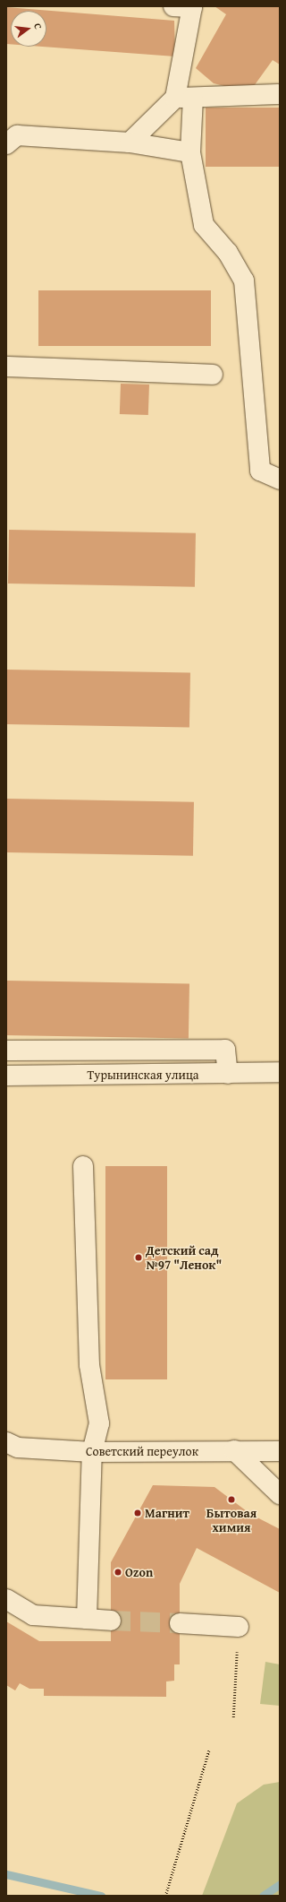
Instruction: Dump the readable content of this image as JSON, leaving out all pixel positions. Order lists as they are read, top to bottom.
{
  "streets": {
    "street": ["Турынинская улица", "Советский переулок"]
  },
  "places": [
    "Детский сад №97 \"Ленок\"",
    "Бытовая химия",
    "Магнит",
    "Ozon"
  ],
  "north": "right"
}
